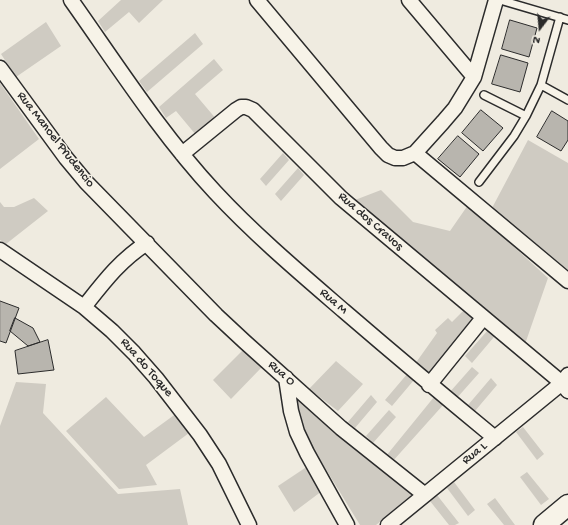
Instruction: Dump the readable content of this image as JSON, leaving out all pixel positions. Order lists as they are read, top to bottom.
{
  "streets": {
    "street": [
      "Rua Manoel Prudencio",
      "Rua dos Cravos",
      "Rua M",
      "Rua do Toque",
      "Rua O",
      "Rua L"
    ]
  },
  "crossings": [
    ["Rua Manoel Prudencio", "Rua O"],
    ["Rua dos Cravos", "Rua M"],
    ["Rua dos Cravos", "Rua L"],
    ["Rua M", "Rua L"],
    ["Rua O", "Rua L"]
  ],
  "north": "bottom"
}
